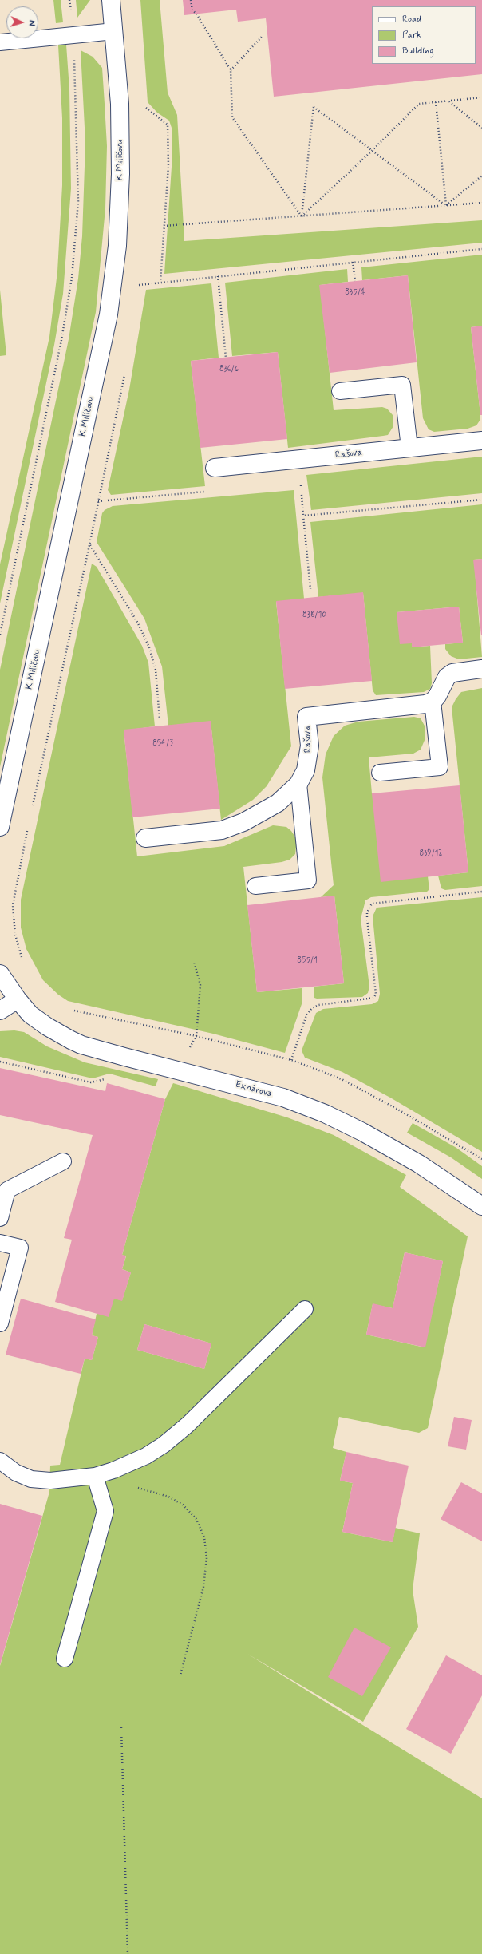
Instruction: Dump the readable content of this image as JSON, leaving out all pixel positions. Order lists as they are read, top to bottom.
{
  "streets": {
    "street": ["K Milíčovu", "Rašova", "Exnárova"]
  },
  "house_numbers": [
    "835/4",
    "836/6",
    "838/10",
    "854/3",
    "839/12",
    "855/1"
  ],
  "legend": ["Road", "Park", "Building"],
  "north": "right"
}
